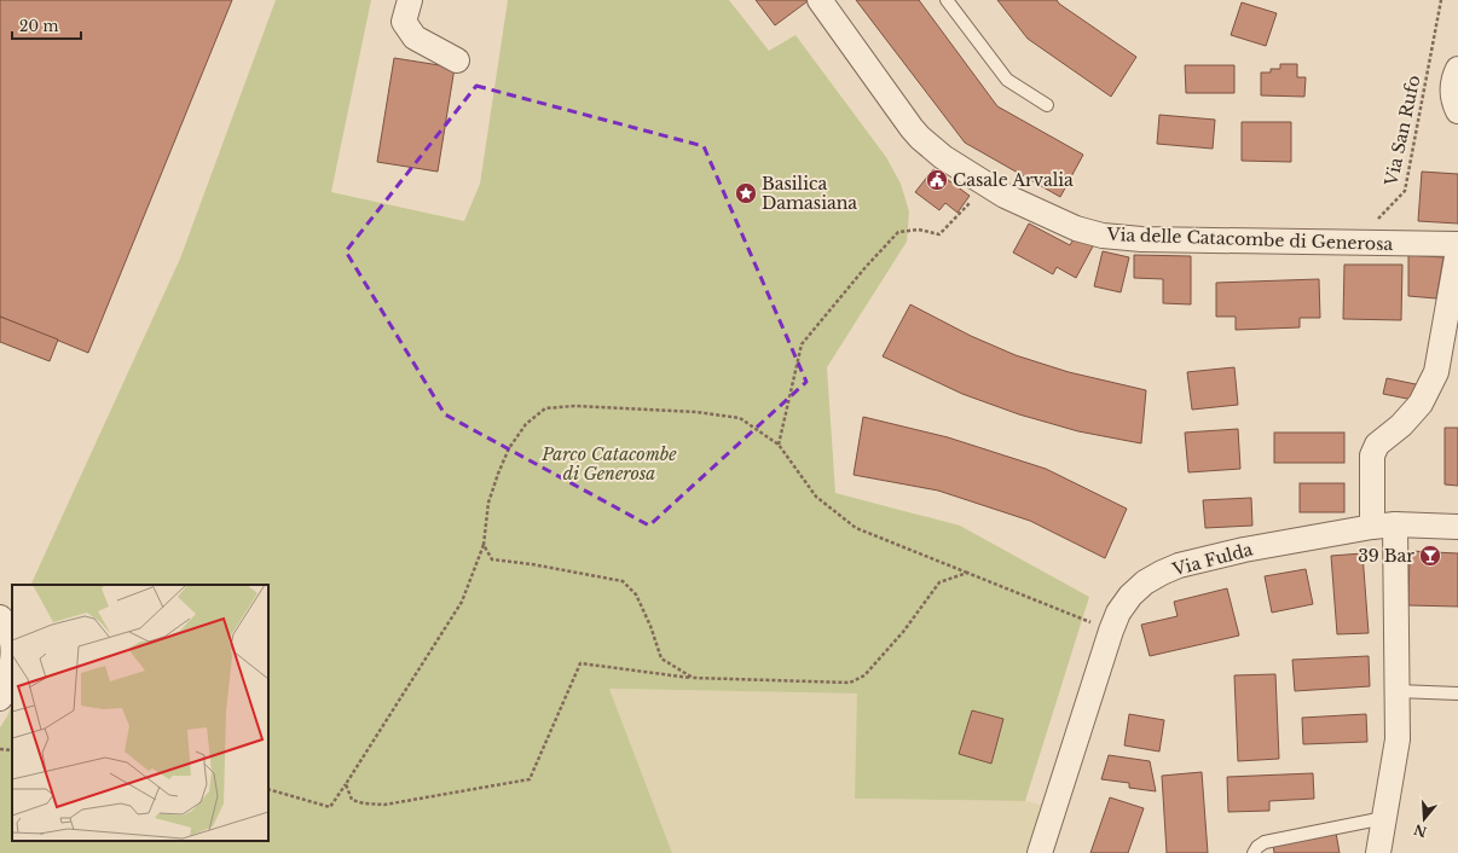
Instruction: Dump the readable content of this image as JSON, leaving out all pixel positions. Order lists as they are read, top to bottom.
{
  "streets": {
    "street": ["Via delle Catacombe di Generosa", "Via Fulda"],
    "path": ["Via San Rufo"]
  },
  "parks": ["Parco Catacombe di Generosa"],
  "places": {
    "public building": ["Casale Arvalia"],
    "place": ["Basilica Damasiana"],
    "bar": ["39 Bar"]
  },
  "scale_bar": "20 m",
  "north": "bottom"
}
